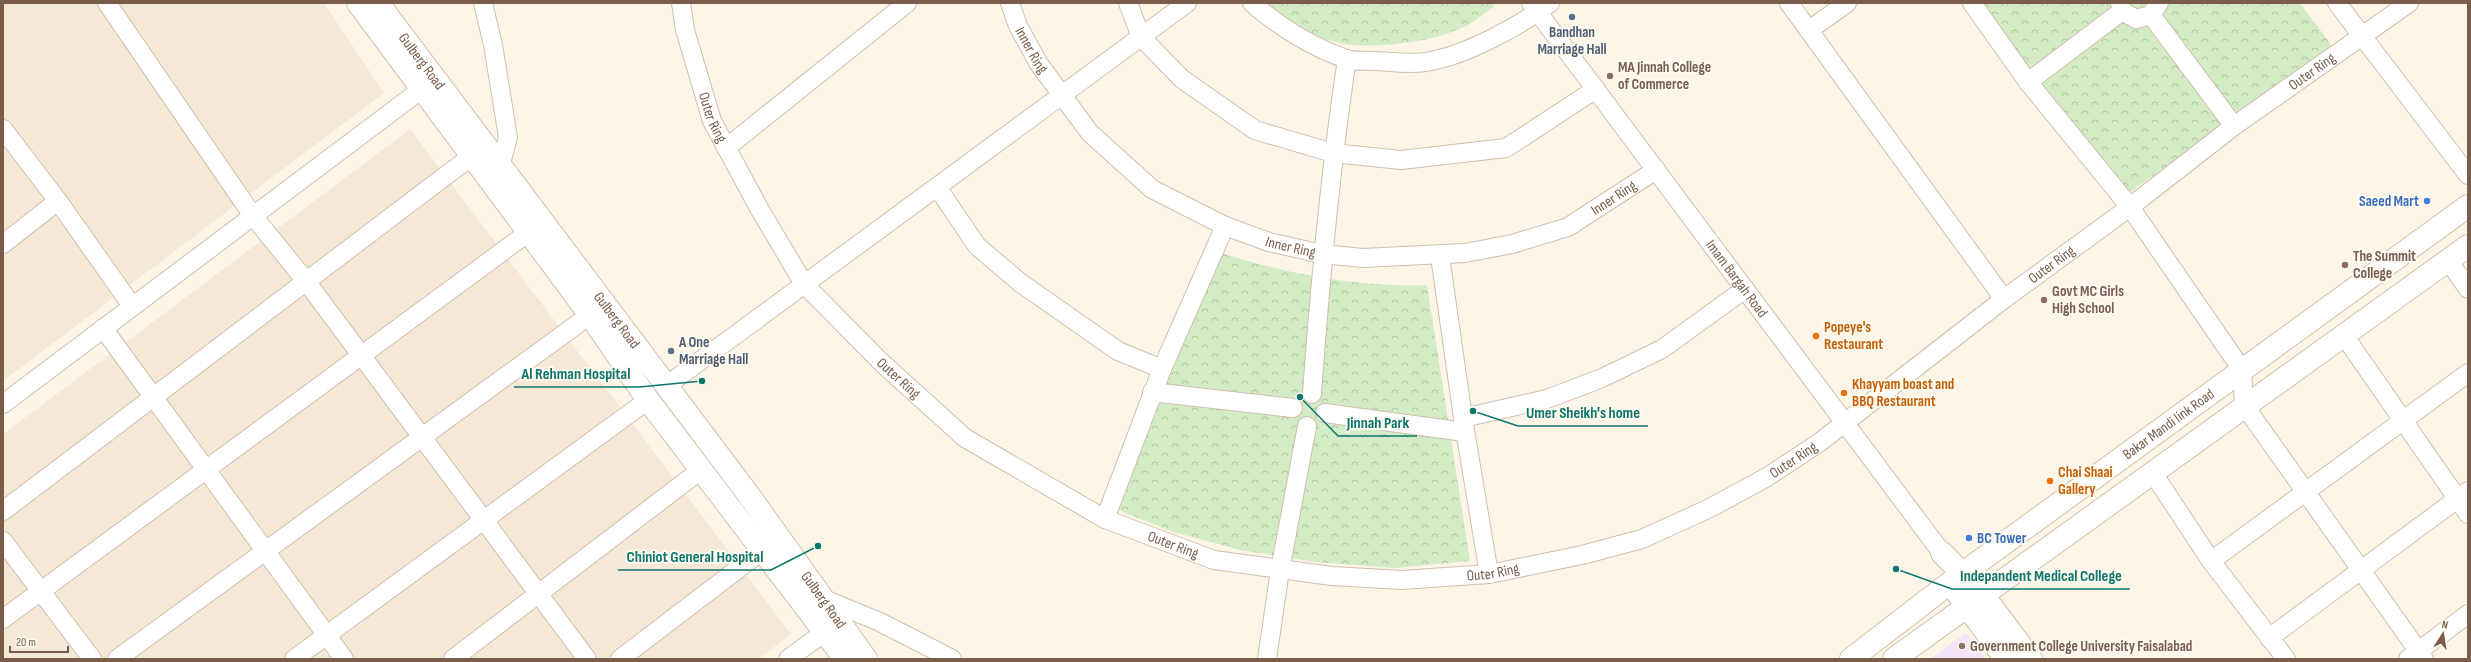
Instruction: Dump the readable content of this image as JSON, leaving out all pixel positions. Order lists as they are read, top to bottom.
{
  "streets": {
    "main road": ["Gulberg Road", "Imam Bargah Road", "Bakar Mandi link Road"],
    "street": ["Inner Ring", "Outer Ring"]
  },
  "crossings": [
    ["Inner Ring", "Imam Bargah Road"],
    ["Outer Ring", "Imam Bargah Road"],
    ["Imam Bargah Road", "Bakar Mandi link Road"]
  ],
  "places": [
    "Bandhan Marriage Hall",
    "MA Jinnah College of Commerce",
    "Saeed Mart",
    "The Summit College",
    "Govt MC Girls High School",
    "Popeye's Restaurant",
    "A One Marriage Hall",
    "Al Rehman Hospital",
    "Khayyam boast and BBQ Restaurant",
    "Jinnah Park",
    "Umer Sheikh's home",
    "Chai Shaai Gallery",
    "BC Tower",
    "Chiniot General Hospital",
    "Indepandent Medical College",
    "Government College University Faisalabad"
  ],
  "scale_bar": "20 m",
  "north": "top"
}
